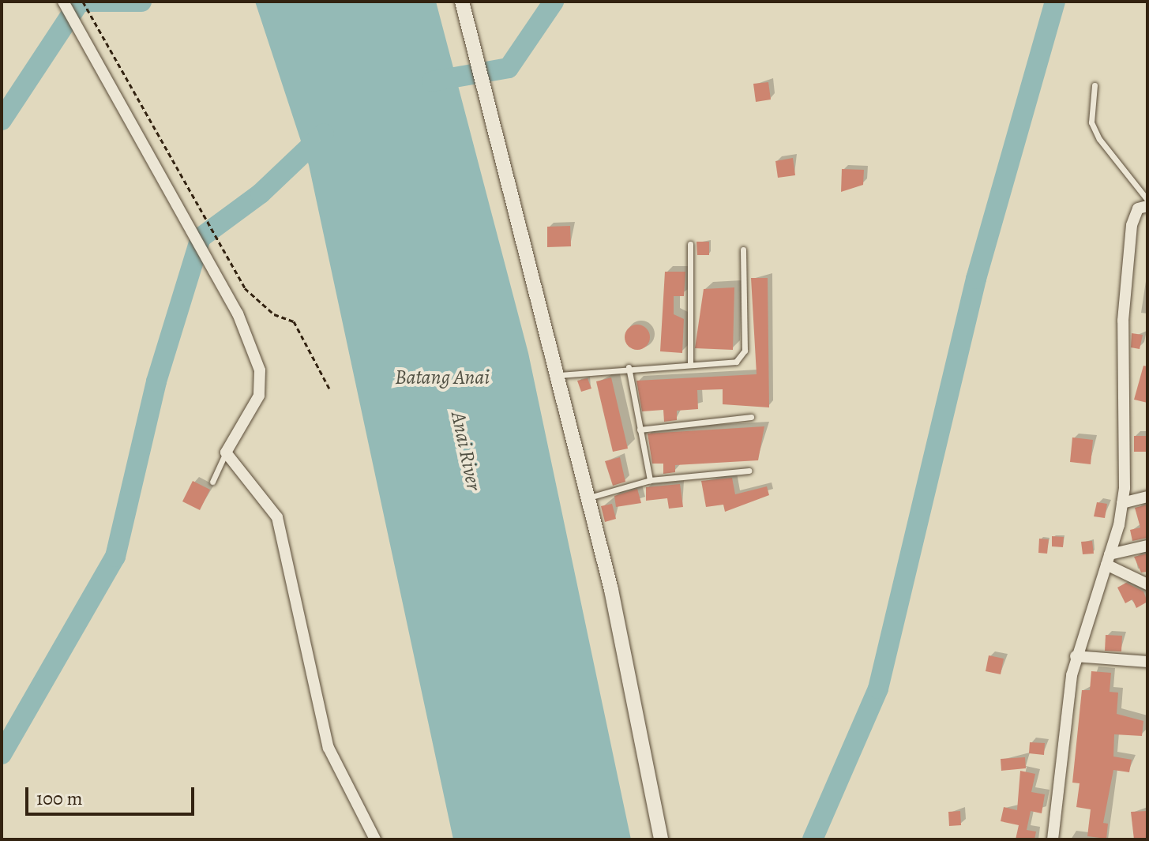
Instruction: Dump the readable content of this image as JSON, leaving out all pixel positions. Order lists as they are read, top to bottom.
{
  "water": ["Batang Anai", "Anai River"],
  "scale_bar": "100 m"
}
